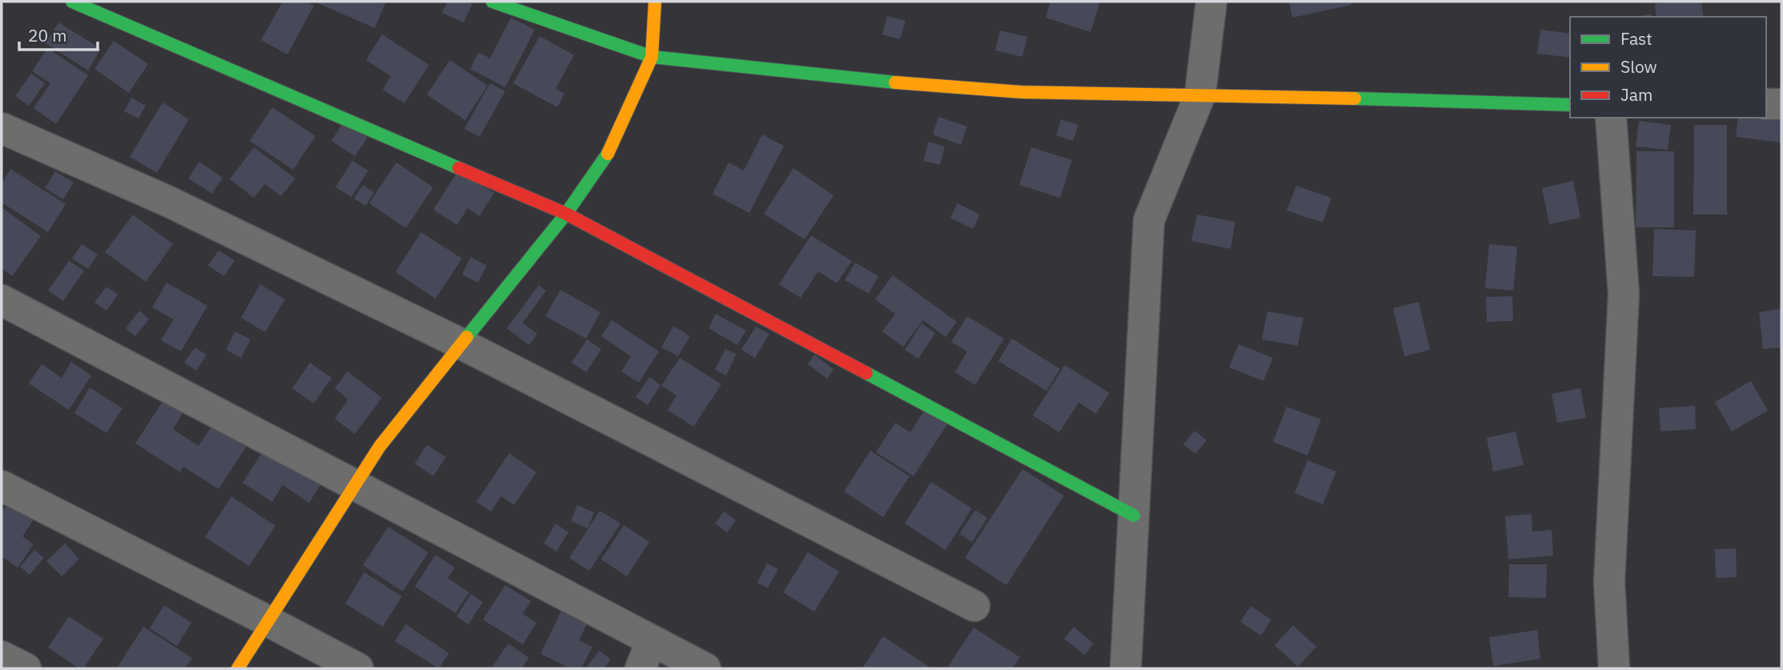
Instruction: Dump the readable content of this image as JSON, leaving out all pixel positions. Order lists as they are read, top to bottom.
{
  "legend": ["Fast", "Slow", "Jam"],
  "scale_bar": "20 m"
}
